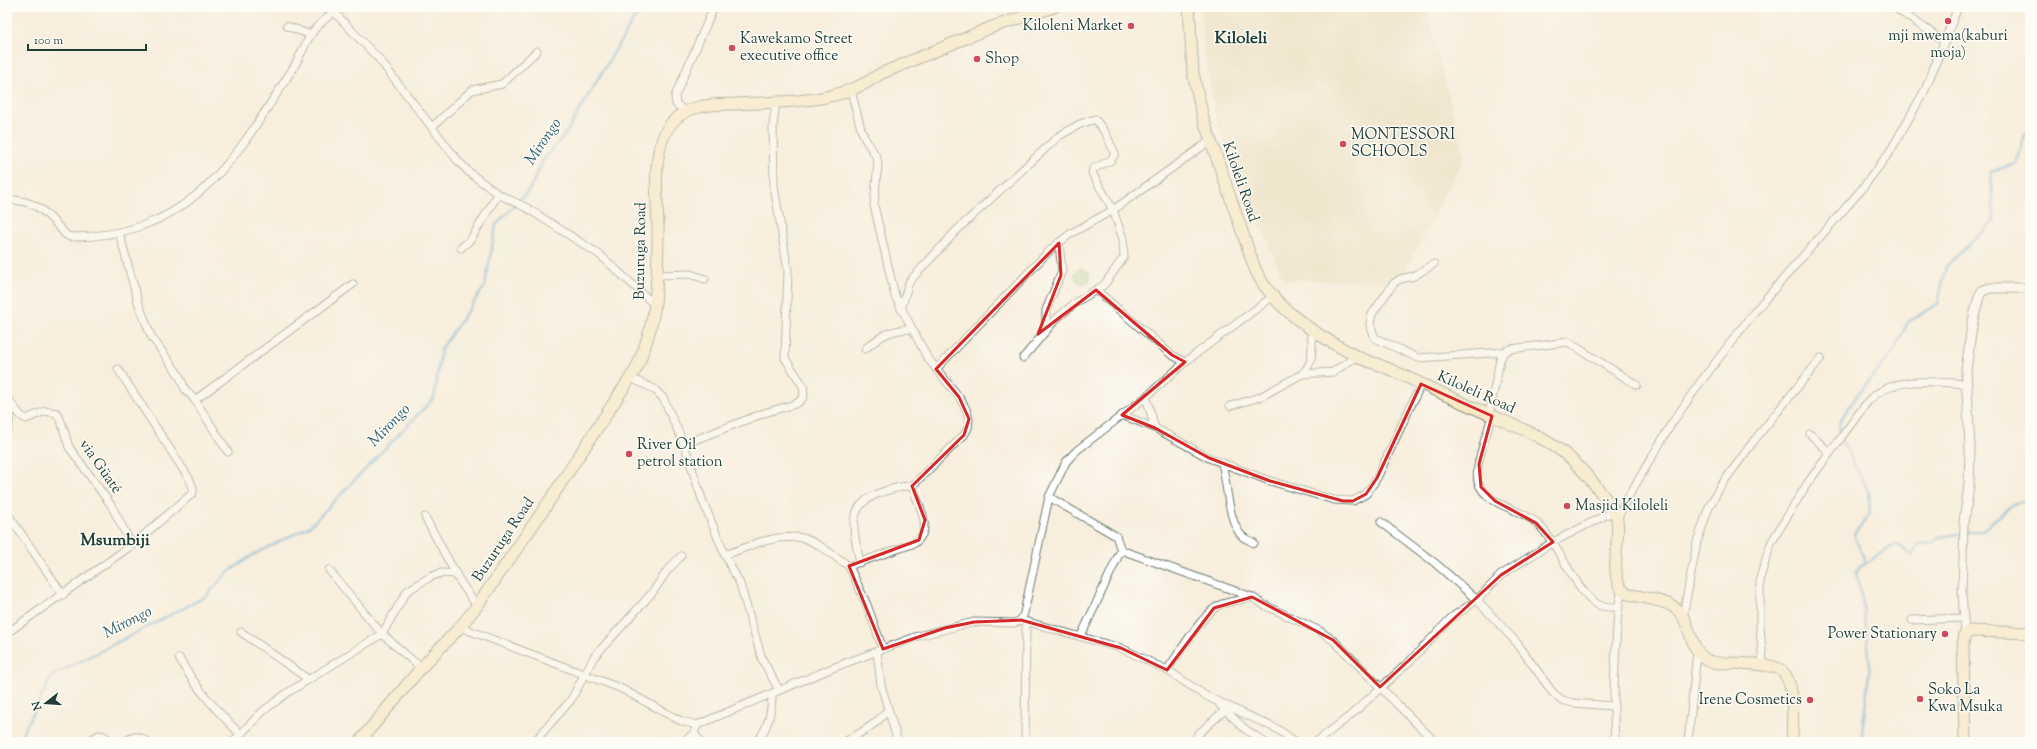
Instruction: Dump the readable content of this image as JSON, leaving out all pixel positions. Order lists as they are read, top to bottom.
{
  "streets": {
    "main road": ["Kiloleli Road", "Buzuruga Road"],
    "street": ["via Güaté"]
  },
  "districts": ["Kiloleli", "Msumbiji"],
  "water": ["Mirongo"],
  "places": [
    "mji mwema(kaburi moja)",
    "Kiloleni Market",
    "Kawekamo Street executive office",
    "Shop",
    "MONTESSORI SCHOOLS",
    "River Oil petrol station",
    "Masjid Kiloleli",
    "Power Stationary",
    "Soko La Kwa Msuka",
    "Irene Cosmetics"
  ],
  "scale_bar": "100 m",
  "north": "left"
}
